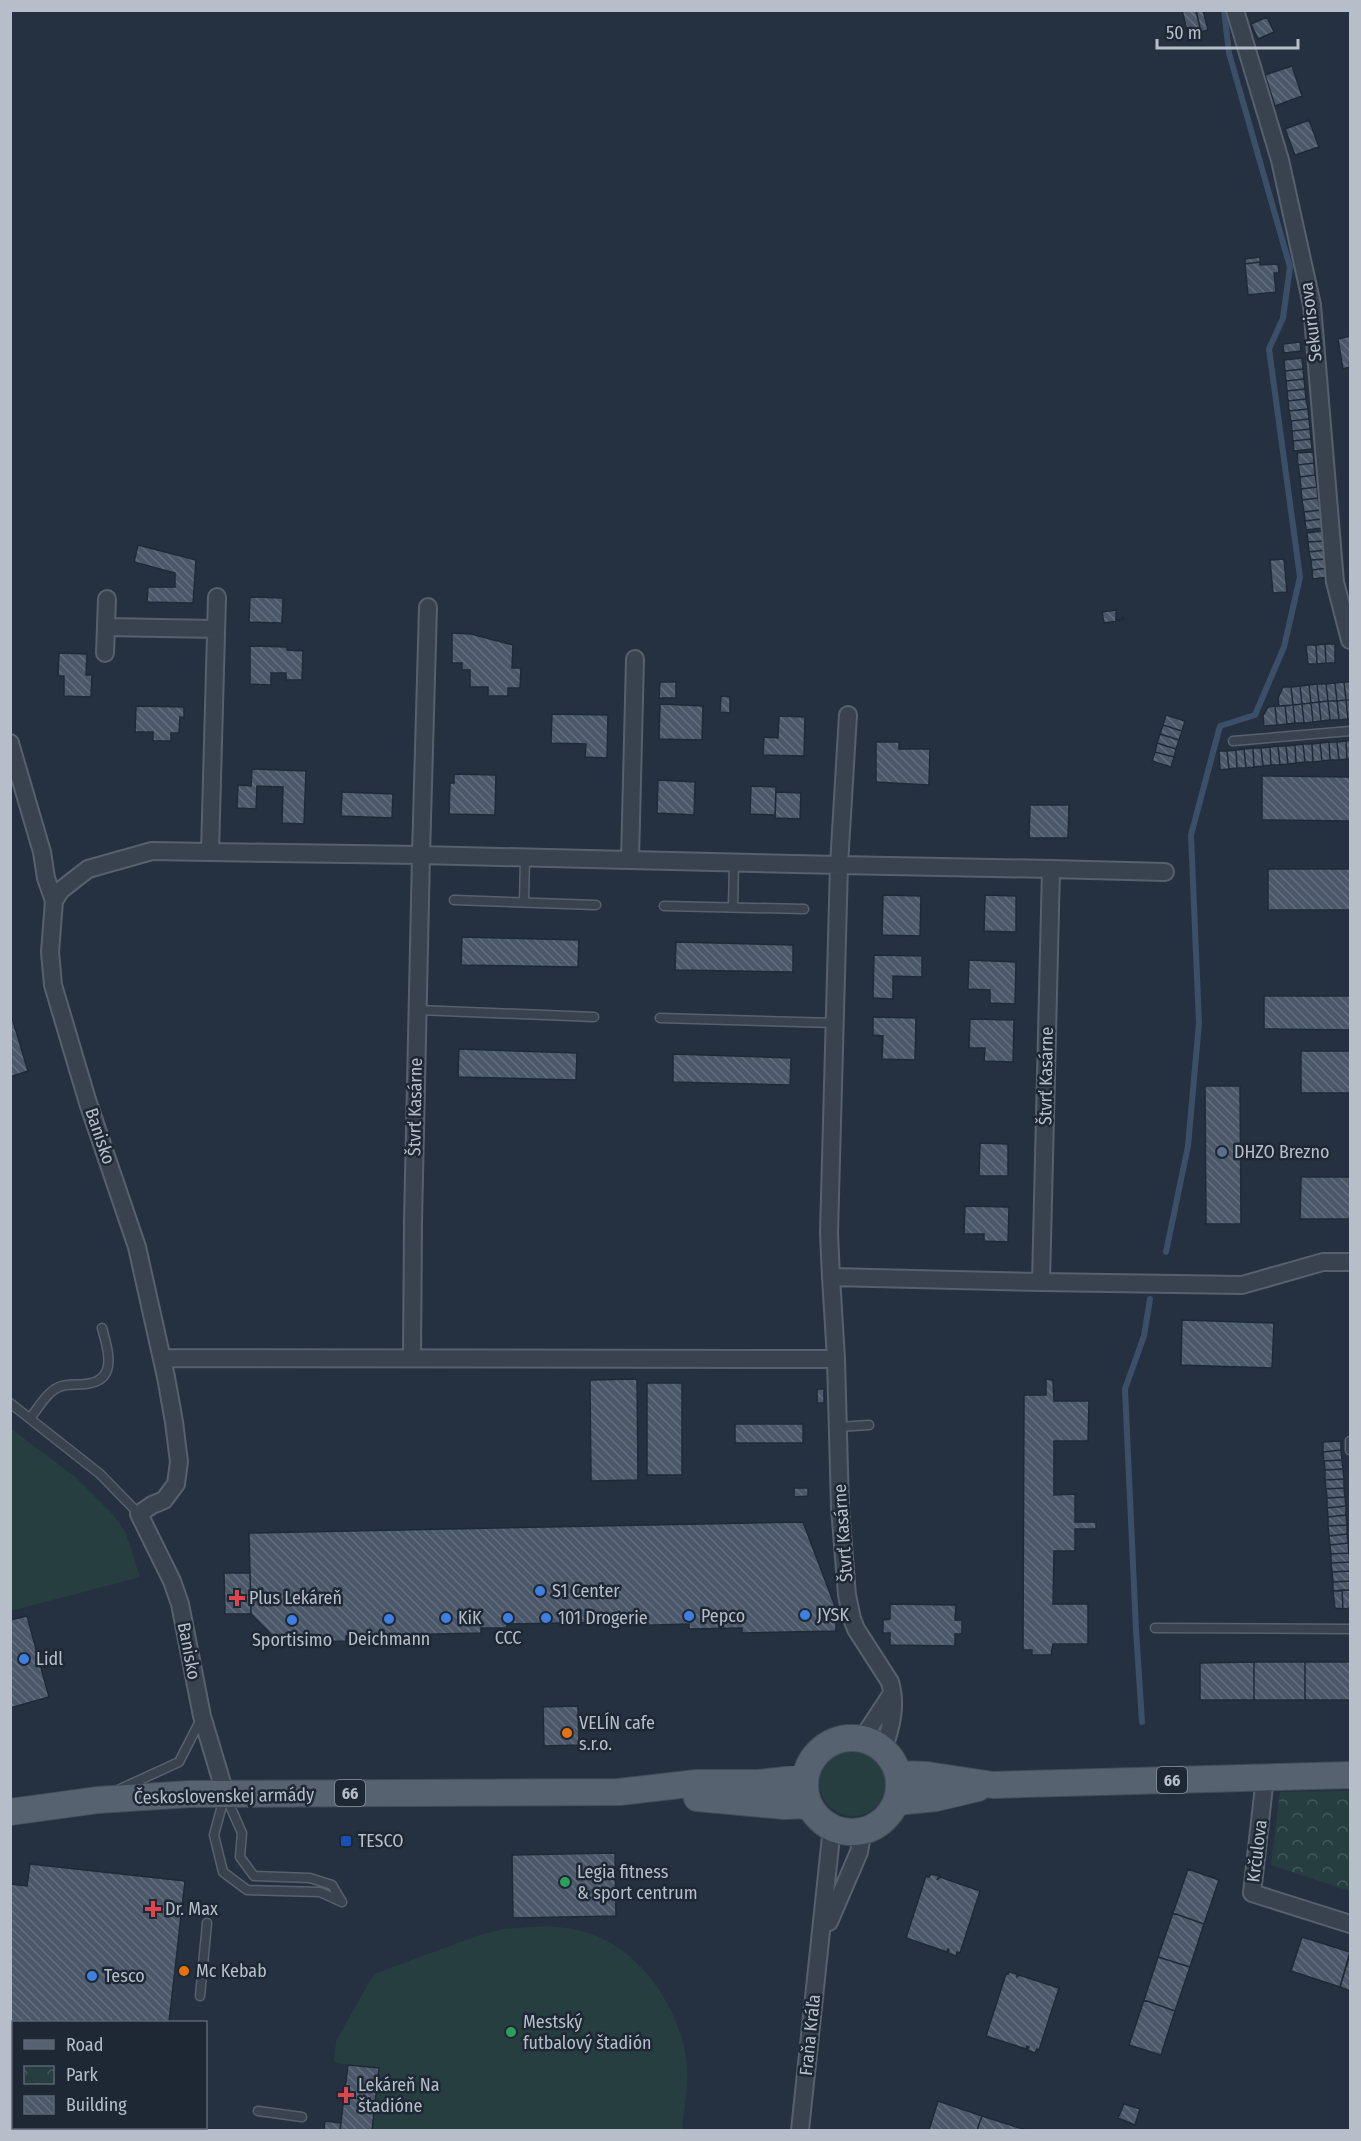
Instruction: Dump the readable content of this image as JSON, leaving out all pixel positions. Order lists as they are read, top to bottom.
{
  "streets": {
    "main road": ["66", "Československej armády"],
    "street": [
      "Sekurisova",
      "Štvrť Kasárne",
      "Banisko",
      "Krčulova",
      "Fraňa Kráľa"
    ]
  },
  "crossings": [
    ["Štvrť Kasárne", "66"],
    ["Štvrť Kasárne", "Československej armády"],
    ["Štvrť Kasárne", "Fraňa Kráľa"],
    ["Banisko", "Československej armády"],
    ["66", "Československej armády"],
    ["66", "Krčulova"],
    ["66", "Fraňa Kráľa"],
    ["Československej armády", "Fraňa Kráľa"]
  ],
  "places": {
    "other": [
      "DHZO Brezno",
      "S1 Center",
      "JYSK",
      "Pepco",
      "KiK",
      "CCC",
      "101 Drogerie",
      "Deichmann",
      "Sportisimo",
      "Lidl",
      "VELÍN cafe s.r.o.",
      "Legia fitness & sport centrum",
      "Mc Kebab",
      "Tesco",
      "Mestský futbalový štadión"
    ],
    "health": ["Plus Lekáreň", "Dr. Max", "Lekáreň Na štadióne"],
    "transit": ["TESCO"]
  },
  "legend": ["Road", "Park", "Building"],
  "scale_bar": "50 m"
}
